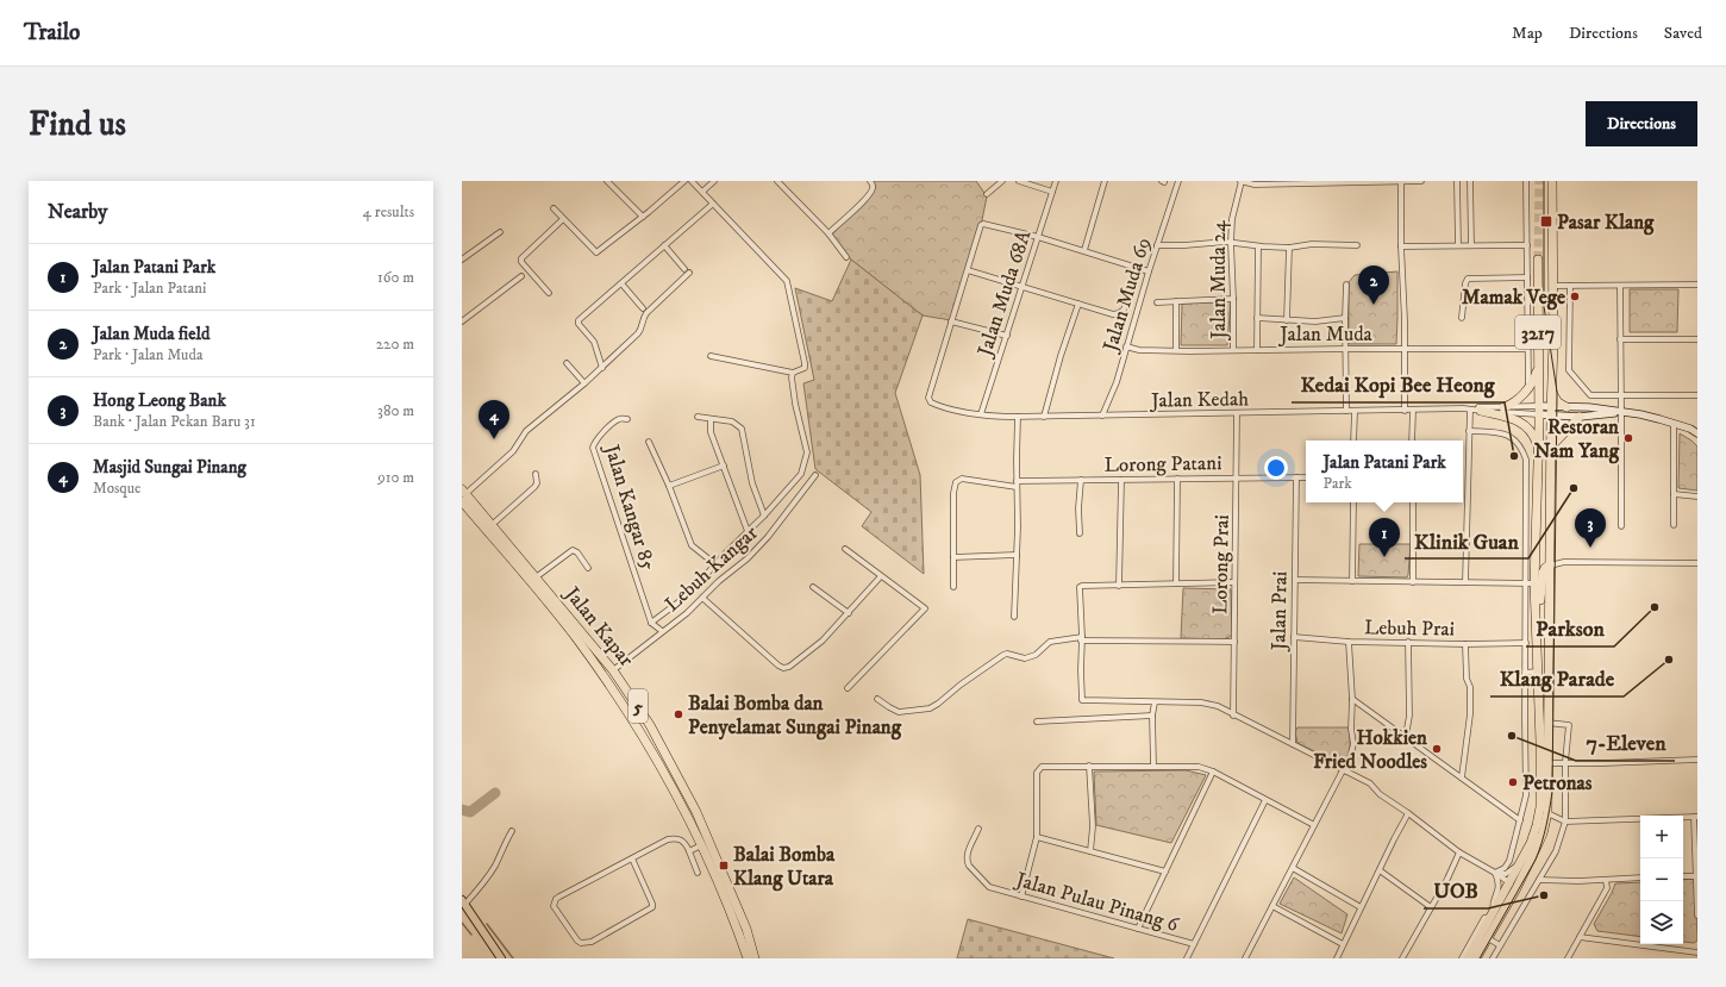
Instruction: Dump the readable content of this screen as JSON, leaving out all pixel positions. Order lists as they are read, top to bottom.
{
  "streets": {
    "highway": ["3217", "Jalan Kapar", "5"],
    "street": [
      "Jalan Muda 24",
      "Jalan Muda 68A",
      "Jalan Muda 69",
      "Jalan Muda",
      "Jalan Kedah",
      "Lorong Patani",
      "Jalan Kangar 85",
      "Lorong Prai",
      "Lebuh Kangar",
      "Jalan Prai",
      "Lebuh Prai",
      "Jalan Pulau Pinang 6"
    ]
  },
  "crossings": [
    ["Jalan Muda 24", "Jalan Muda"],
    ["Jalan Muda 68A", "Jalan Kedah"],
    ["Jalan Muda 69", "Jalan Muda"],
    ["Jalan Muda 69", "Jalan Kedah"],
    ["Jalan Kedah", "Lorong Prai"],
    ["Lorong Patani", "Lorong Prai"],
    ["Lorong Patani", "Jalan Prai"],
    ["Lebuh Kangar", "Jalan Kapar"],
    ["Jalan Prai", "Lebuh Prai"]
  ],
  "places": {
    "transit": ["Pasar Klang", "Balai Bomba Klang Utara"],
    "other": [
      "Mamak Vege",
      "Restoran Nam Yang",
      "Kedai Kopi Bee Heong",
      "Klinik Guan",
      "Parkson",
      "Klang Parade",
      "Balai Bomba dan Penyelamat Sungai Pinang",
      "7-Eleven",
      "Hokkien Fried Noodles",
      "Petronas",
      "UOB"
    ]
  },
  "page": {
    "header": "Trailo",
    "nav": ["Map", "Directions", "Saved"],
    "buttons": "Directions",
    "title": "Find us",
    "heading": ["Nearby", "4 results"],
    "list": [
      {
        "mark": "1",
        "name": "Jalan Patani Park",
        "note": "Park · Jalan Patani",
        "value": "160 m"
      },
      {
        "mark": "2",
        "name": "Jalan Muda field",
        "note": "Park · Jalan Muda",
        "value": "220 m"
      },
      {
        "mark": "3",
        "name": "Hong Leong Bank",
        "note": "Bank · Jalan Pekan Baru 31",
        "value": "380 m"
      },
      {
        "mark": "4",
        "name": "Masjid Sungai Pinang",
        "note": "Mosque",
        "value": "910 m"
      }
    ],
    "pins": [
      "2",
      "4",
      "3",
      "1"
    ],
    "popup": ["Jalan Patani Park", "Park"],
    "map_buttons": ["+", "−"]
  }
}
